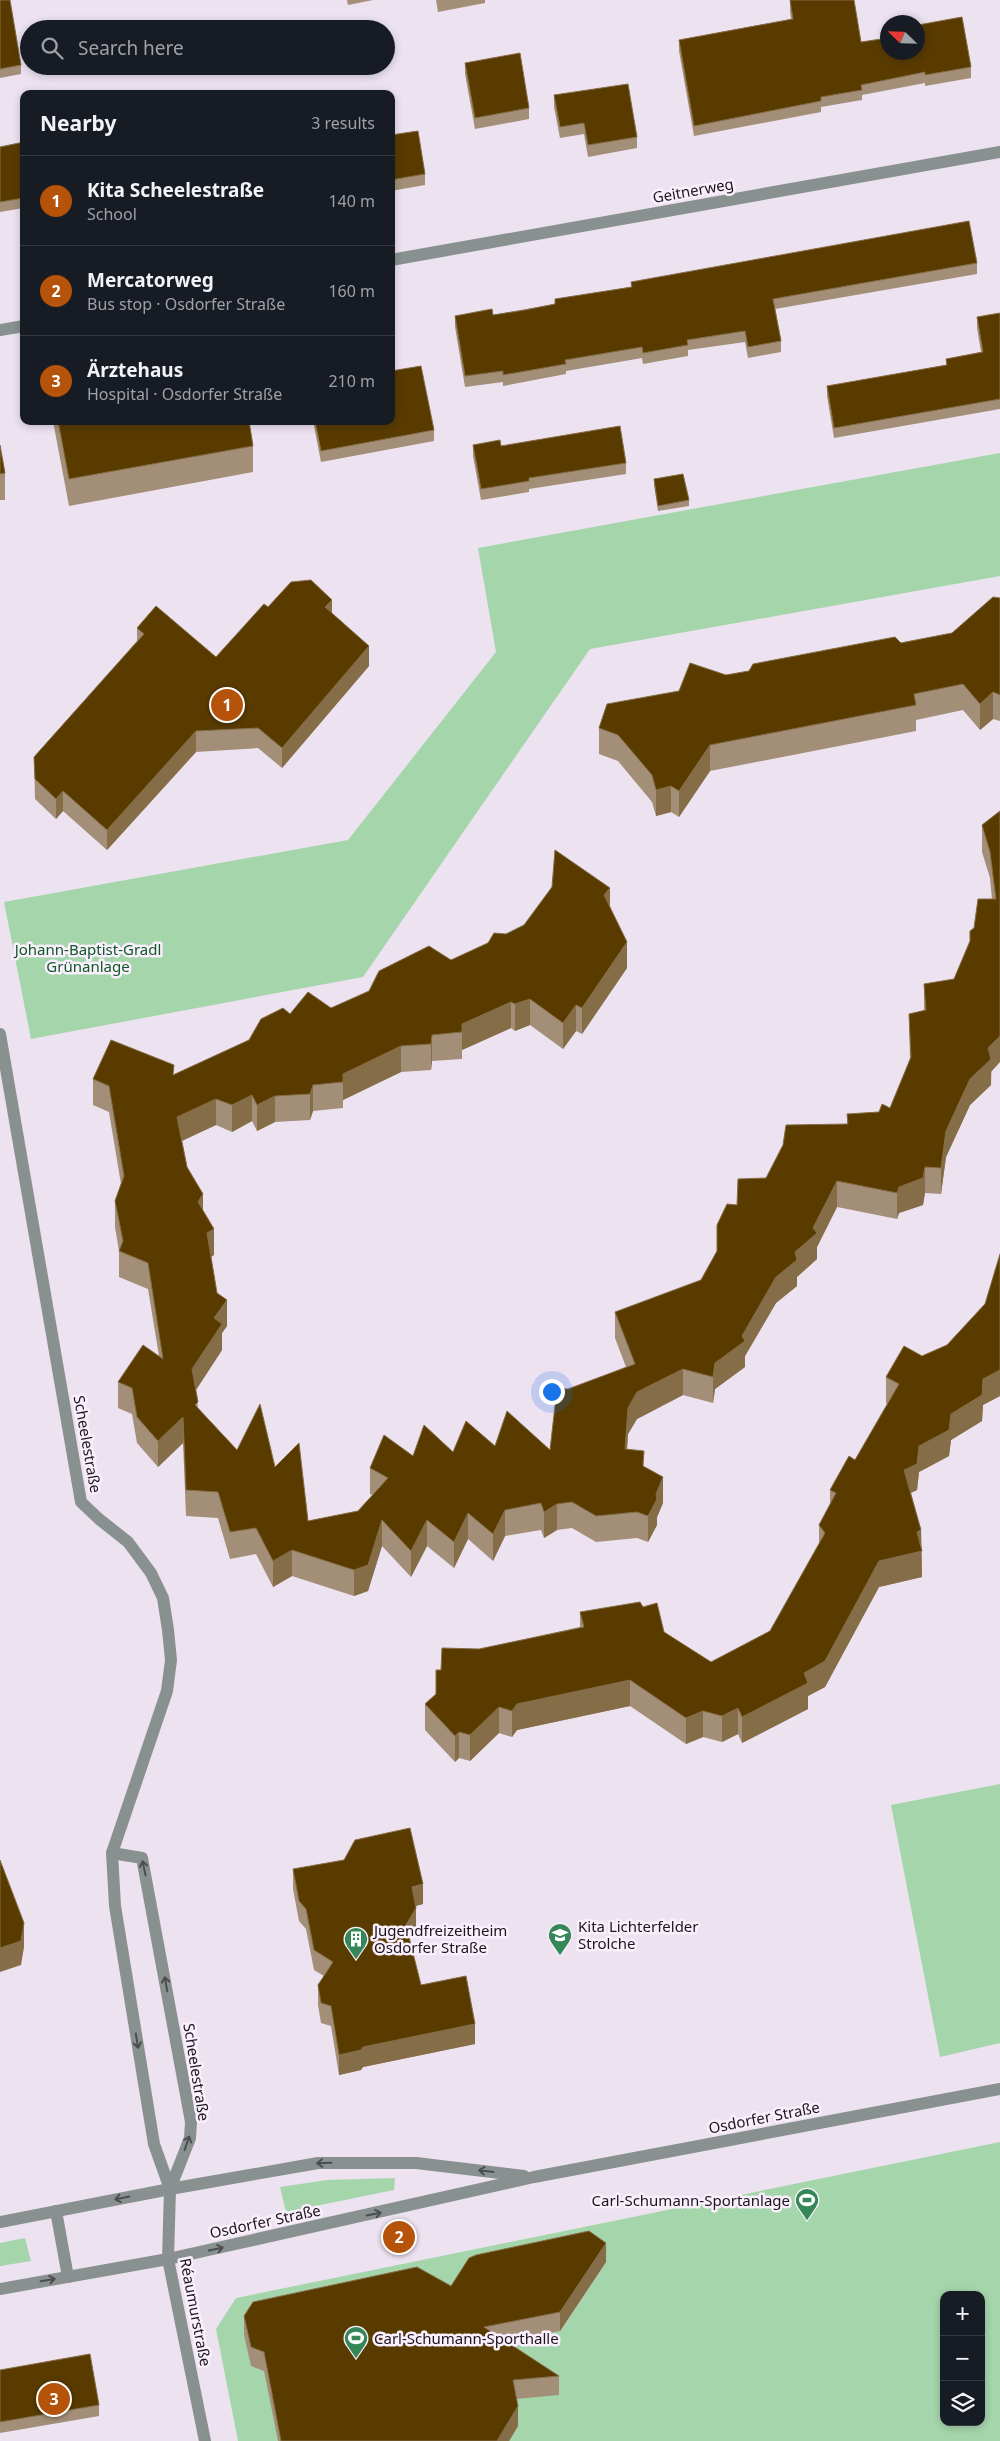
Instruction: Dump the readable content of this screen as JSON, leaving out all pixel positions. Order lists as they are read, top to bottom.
{
  "streets": {
    "street": [
      "Geitnerweg",
      "Scheelestraße",
      "Osdorfer Straße",
      "Réaumurstraße"
    ]
  },
  "crossings": [
    ["Scheelestraße", "Osdorfer Straße"],
    ["Scheelestraße", "Réaumurstraße"],
    ["Osdorfer Straße", "Réaumurstraße"]
  ],
  "parks": ["Johann-Baptist-Gradl Grünanlage"],
  "places": {
    "school or university": ["Kita Lichterfelder Strolche"],
    "building": ["Jugendfreizeitheim Osdorfer Straße"],
    "sports": ["Carl-Schumann-Sportanlage", "Carl-Schumann-Sporthalle"]
  },
  "north": "top left",
  "page": {
    "search": "Search here",
    "heading": ["Nearby", "3 results"],
    "list": [
      {
        "mark": "1",
        "name": "Kita Scheelestraße",
        "note": "School",
        "value": "140 m"
      },
      {
        "mark": "2",
        "name": "Mercatorweg",
        "note": "Bus stop · Osdorfer Straße",
        "value": "160 m"
      },
      {
        "mark": "3",
        "name": "Ärztehaus",
        "note": "Hospital · Osdorfer Straße",
        "value": "210 m"
      }
    ],
    "pins": ["1", "2", "3"],
    "map_buttons": ["+", "−"]
  }
}
